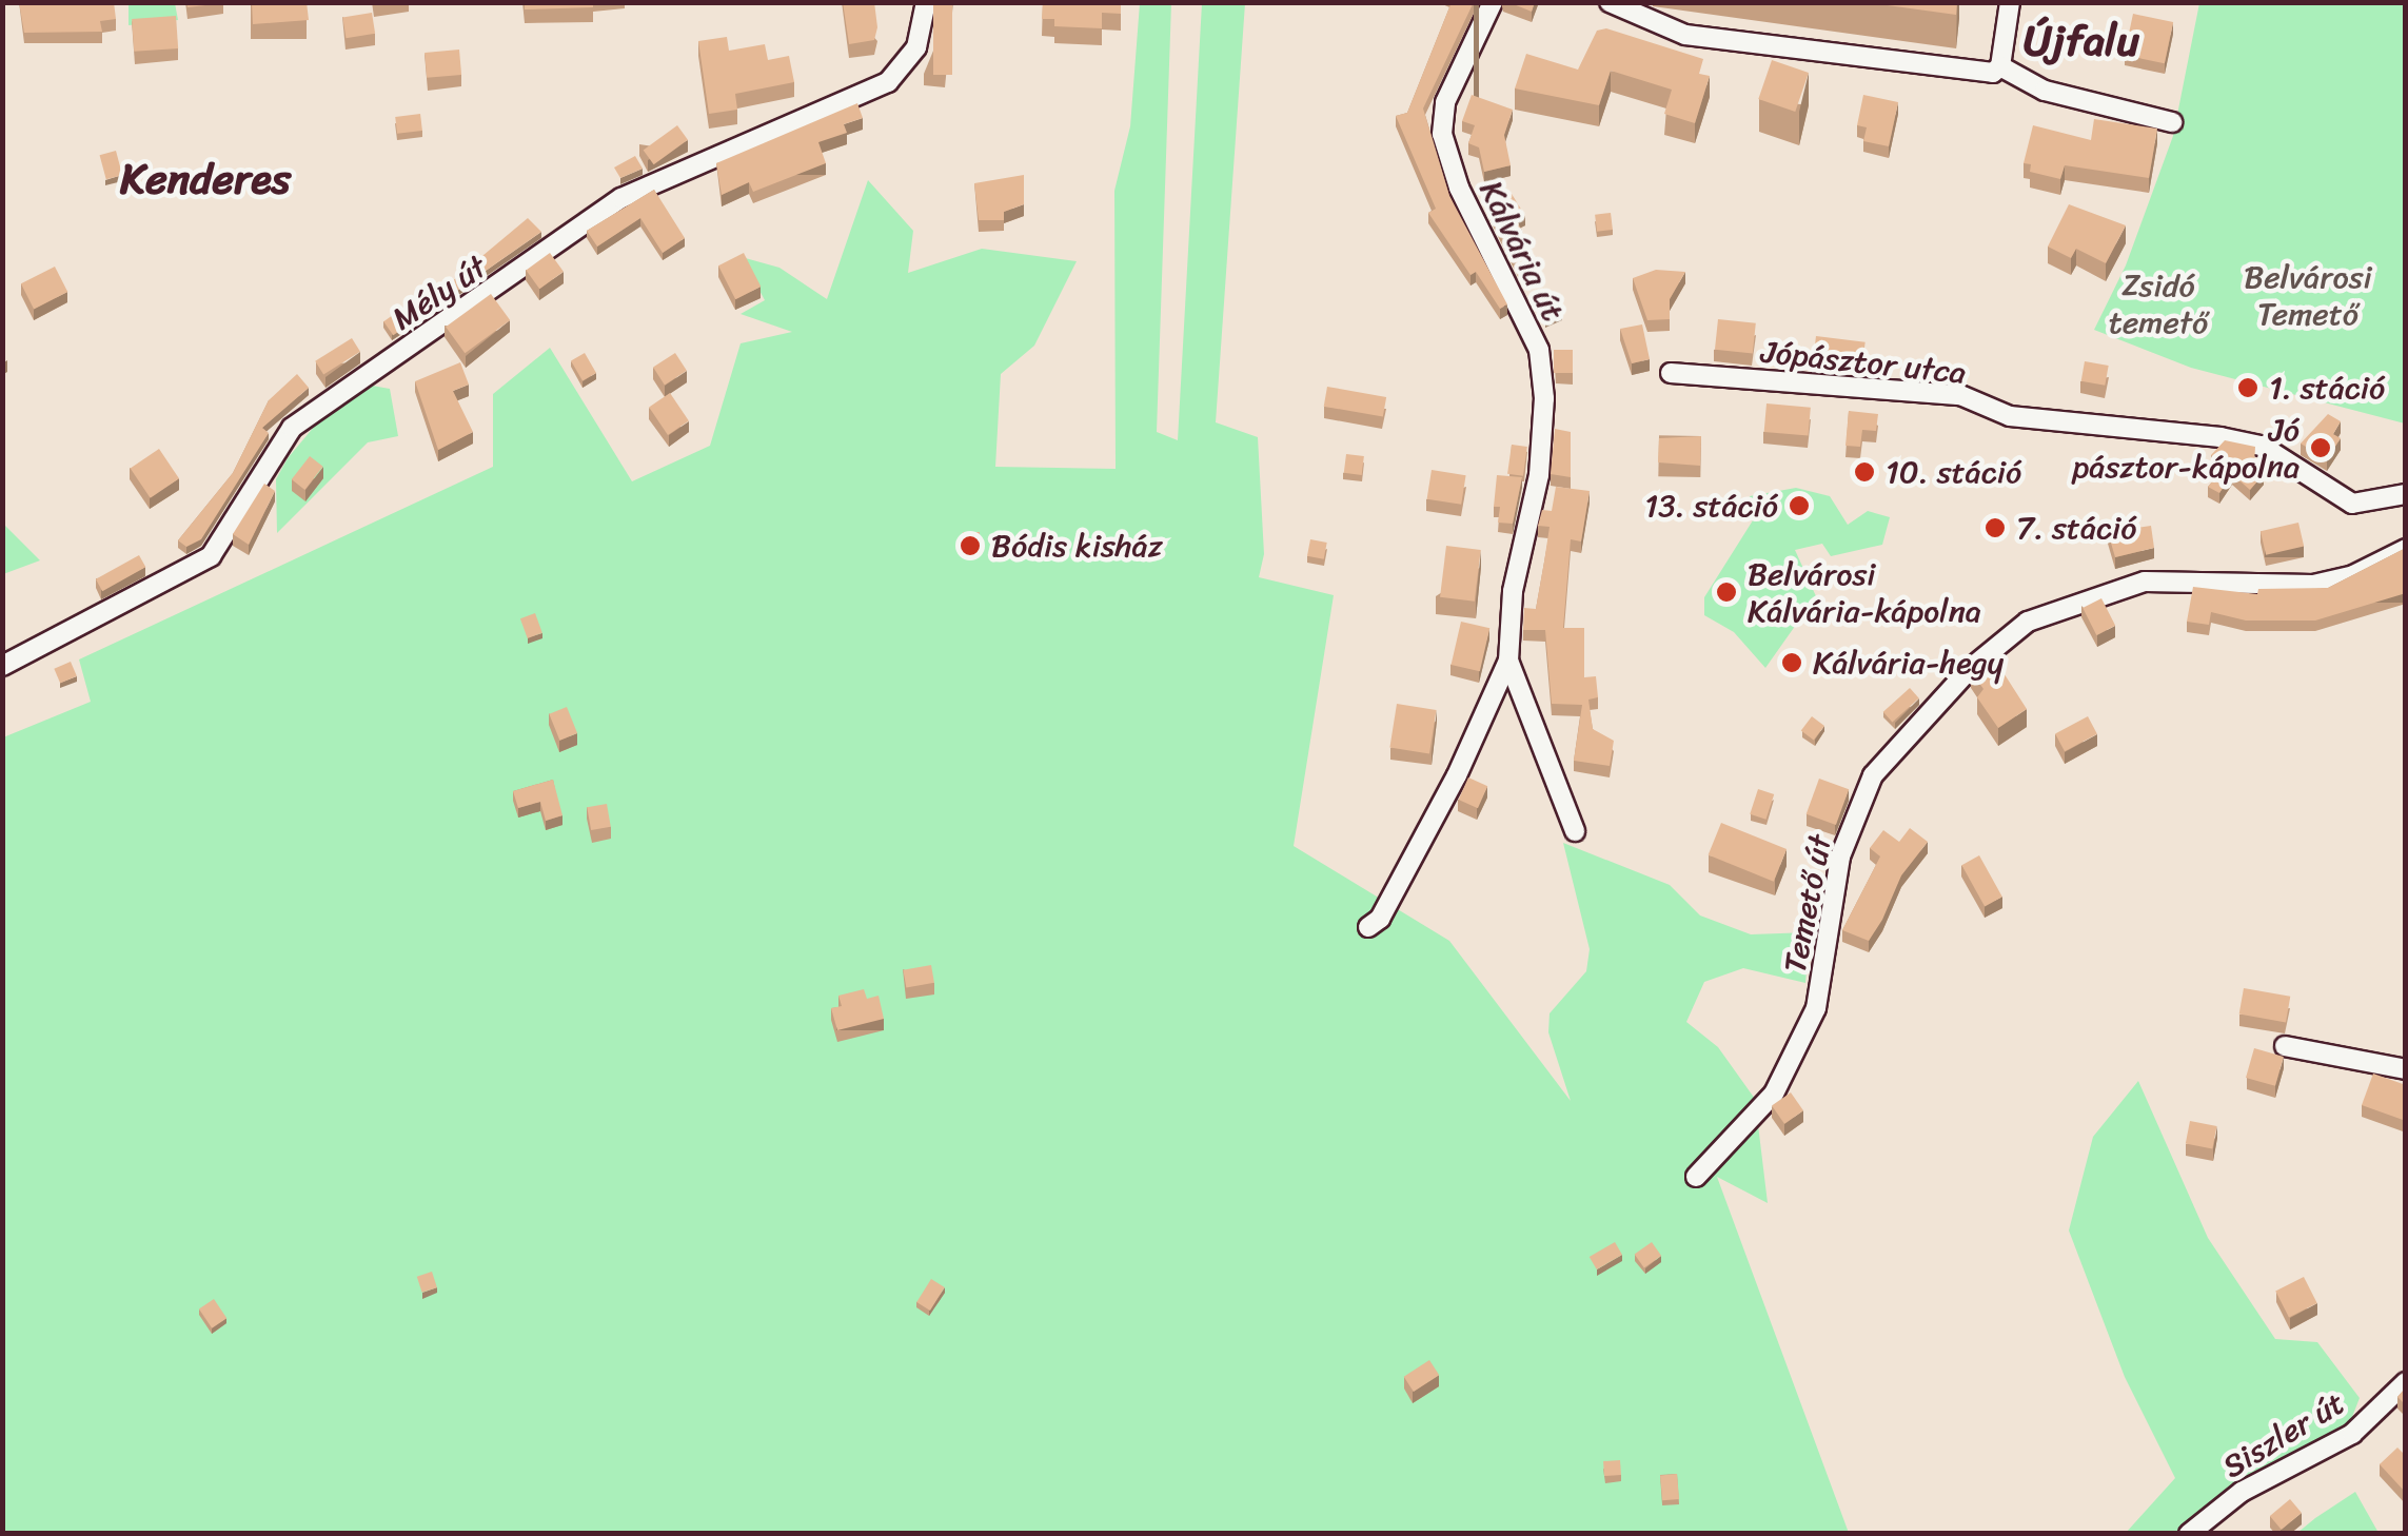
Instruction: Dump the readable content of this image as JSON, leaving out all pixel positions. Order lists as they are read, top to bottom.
{
  "streets": {
    "street": [
      "Kálvária út",
      "Mély út",
      "Jópásztor utca",
      "Temető út",
      "Siszler út"
    ]
  },
  "districts": ["Újfalu", "Kenderes"],
  "parks": ["Belvárosi Temető", "Zsidó temető"],
  "places": [
    "1. stáció",
    "Jó pásztor-kápolna",
    "10. stáció",
    "13. stáció",
    "7. stáció",
    "Bódis kisház",
    "Belvárosi Kálvária-kápolna",
    "Kálvária-hegy"
  ]
}
